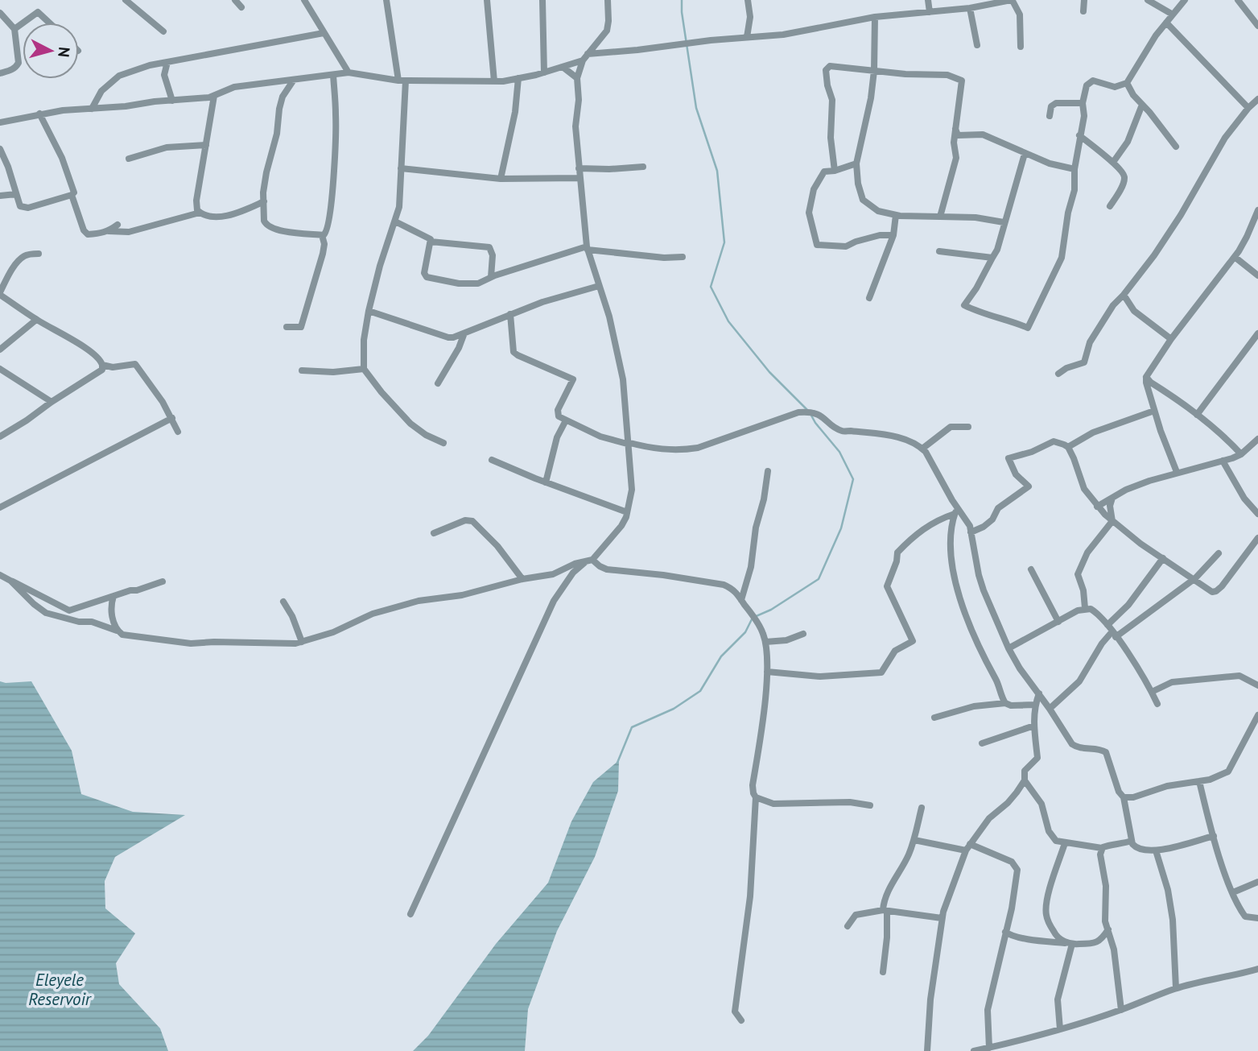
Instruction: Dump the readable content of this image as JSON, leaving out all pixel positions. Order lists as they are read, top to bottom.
{
  "water": ["Eleyele Reservoir"],
  "north": "right"
}
